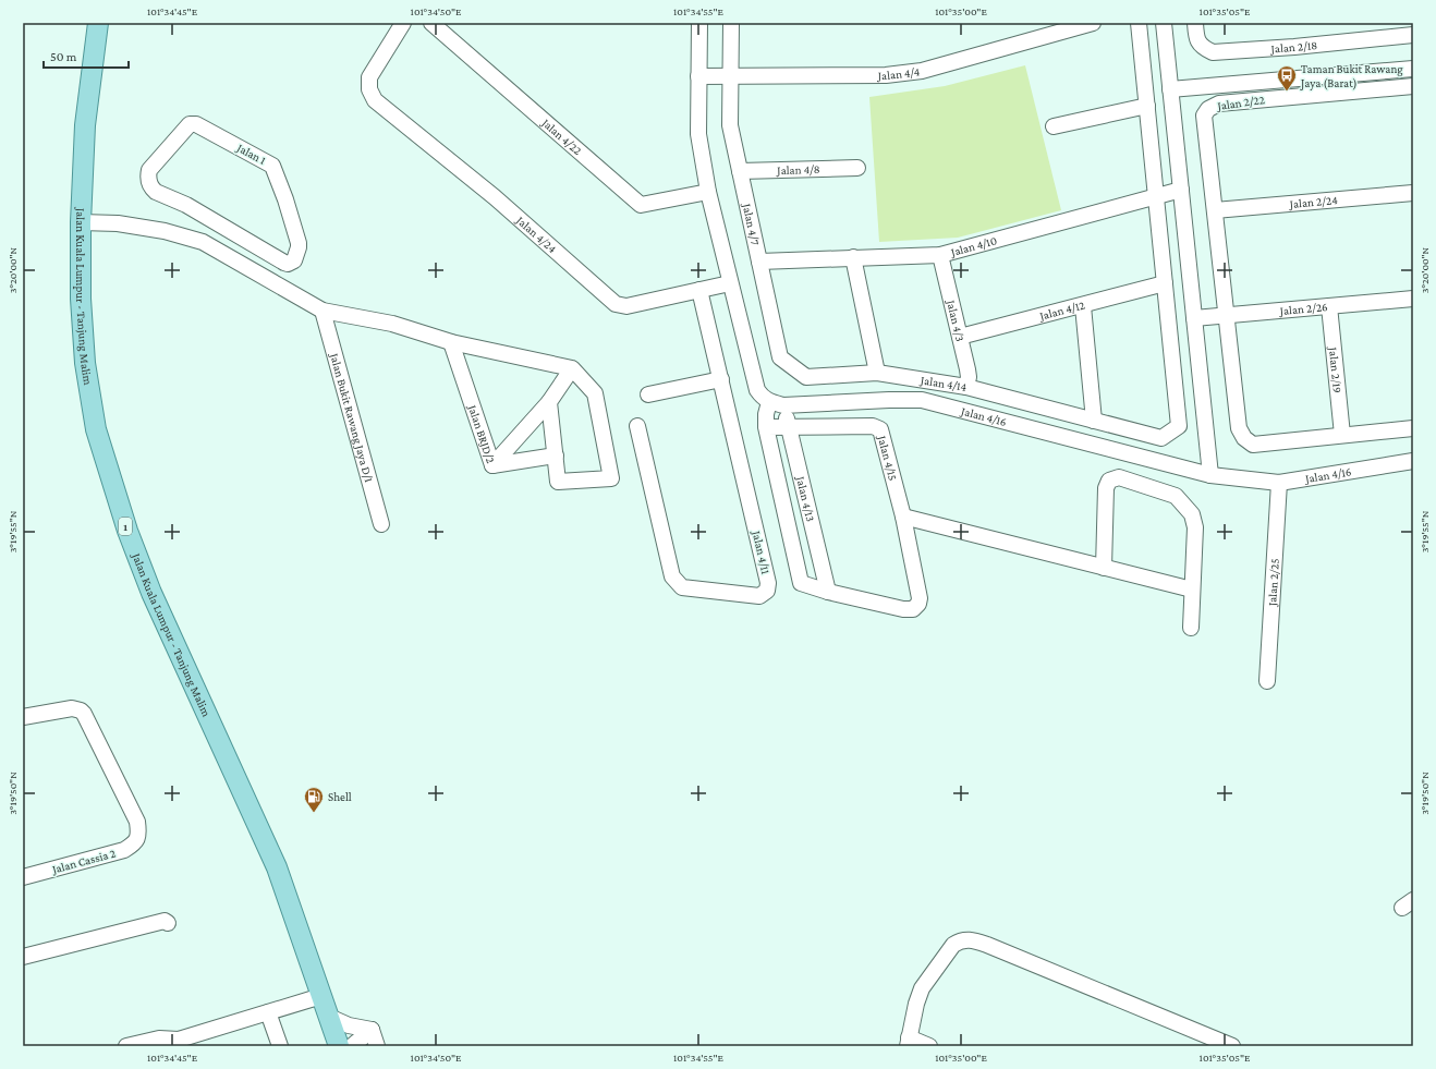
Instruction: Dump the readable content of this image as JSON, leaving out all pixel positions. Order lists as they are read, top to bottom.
{
  "streets": {
    "main road": ["Jalan Kuala Lumpur - Tanjung Malim", "1"],
    "street": [
      "Jalan 2/18",
      "Jalan 4/4",
      "Jalan 2/22",
      "Jalan 4/22",
      "Jalan 1",
      "Jalan 4/8",
      "Jalan 2/24",
      "Jalan 4/7",
      "Jalan 4/24",
      "Jalan 4/10",
      "Jalan 2/26",
      "Jalan 4/12",
      "Jalan 4/3",
      "Jalan 2/19",
      "Jalan 4/14",
      "Jalan 4/16",
      "Jalan Bukit Rawang Jaya D/1",
      "Jalan BRJD/2",
      "Jalan 4/15",
      "Jalan 4/13",
      "Jalan 4/11",
      "Jalan 2/25",
      "Jalan Cassia 2"
    ]
  },
  "crossings": [
    ["Jalan 4/4", "Jalan 4/7"],
    ["Jalan 2/22", "Jalan 2/24"],
    ["Jalan 4/8", "Jalan 4/7"],
    ["Jalan 4/7", "Jalan 4/10"],
    ["Jalan 4/7", "Jalan 4/14"],
    ["Jalan 4/24", "Jalan 4/11"],
    ["Jalan 4/10", "Jalan 4/3"],
    ["Jalan 2/26", "Jalan 2/19"],
    ["Jalan 4/12", "Jalan 4/3"],
    ["Jalan 4/12", "Jalan 4/14"],
    ["Jalan 4/3", "Jalan 4/14"],
    ["Jalan 4/3", "Jalan 4/16"],
    ["Jalan 4/16", "Jalan 4/13"],
    ["Jalan 4/16", "Jalan 2/25"],
    ["Jalan 4/15", "Jalan 4/13"]
  ],
  "places": {
    "bus stop": ["Taman Bukit Rawang Jaya (Barat)"],
    "fuel station": ["Shell"]
  },
  "scale_bar": "50 m",
  "coordinates": [
    "101°34'45\"E",
    "101°34'50\"E",
    "101°34'55\"E",
    "101°35'00\"E",
    "101°35'05\"E",
    "3°20'00\"N",
    "3°19'55\"N",
    "3°19'50\"N"
  ]
}
